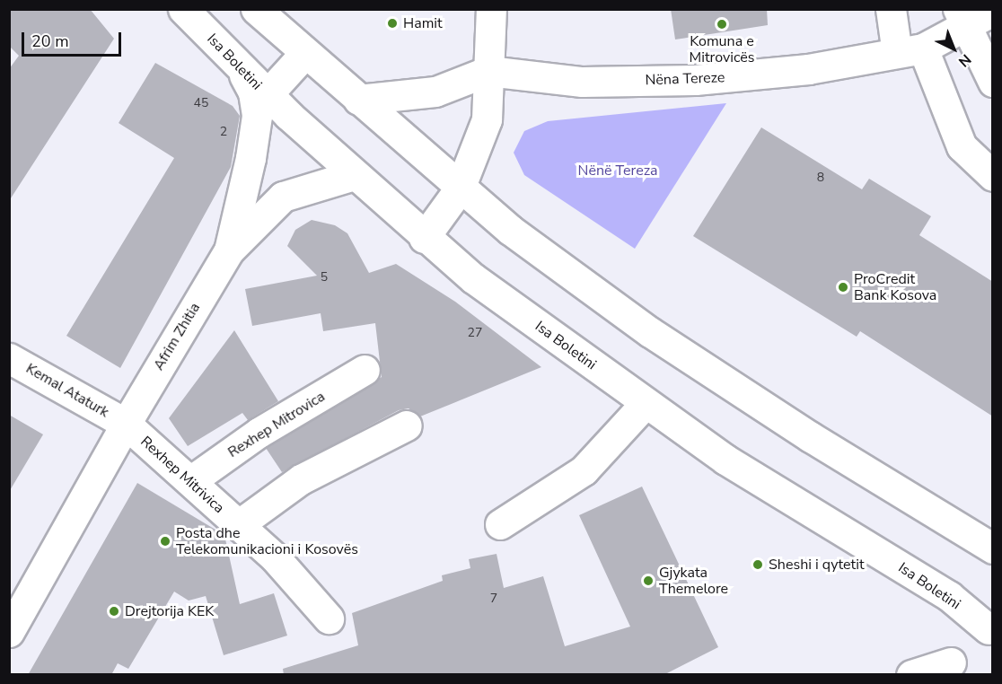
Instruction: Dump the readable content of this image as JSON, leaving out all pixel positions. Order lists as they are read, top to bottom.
{
  "streets": {
    "street": [
      "Isa Boletini",
      "Nëna Tereze",
      "Afrim Zhitia",
      "Kemal Ataturk",
      "Rexhep Mitrovica",
      "Rexhep Mitrivica"
    ]
  },
  "crossings": [
    ["Isa Boletini", "Afrim Zhitia"],
    ["Afrim Zhitia", "Kemal Ataturk"],
    ["Afrim Zhitia", "Rexhep Mitrivica"],
    ["Kemal Ataturk", "Rexhep Mitrivica"],
    ["Rexhep Mitrovica", "Rexhep Mitrivica"]
  ],
  "parks": ["Nënë Tereza"],
  "places": [
    "Hamit",
    "Komuna e Mitrovicës",
    "ProCredit Bank Kosova",
    "Posta dhe Telekomunikacioni i Kosovës",
    "Sheshi i qytetit",
    "Gjykata Themelore",
    "Drejtorija KEK"
  ],
  "house_numbers": [
    "45",
    "2",
    "8",
    "5",
    "27",
    "7"
  ],
  "scale_bar": "20 m",
  "north": "bottom right"
}
